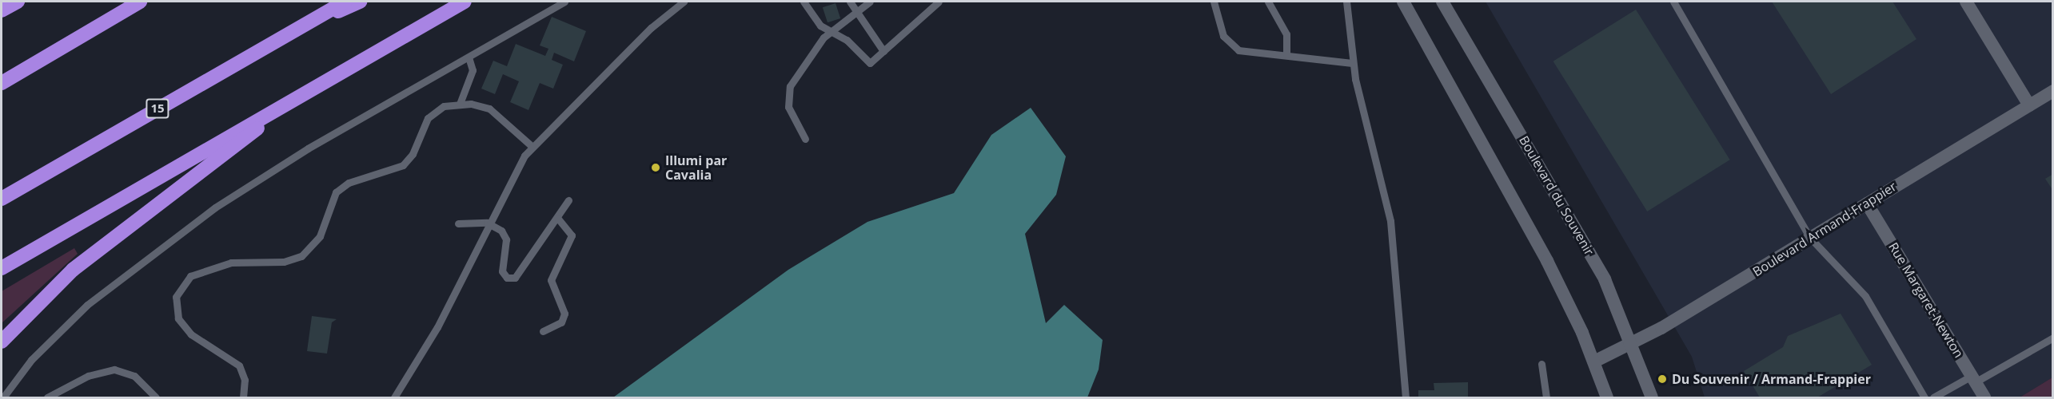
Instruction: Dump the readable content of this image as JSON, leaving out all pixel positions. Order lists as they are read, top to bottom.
{
  "streets": {
    "highway": ["15"],
    "street": ["Boulevard du Souvenir", "Boulevard Armand-Frappier", "Rue Margaret-Newton"]
  },
  "crossings": [
    ["Boulevard du Souvenir", "Boulevard Armand-Frappier"],
    ["Boulevard Armand-Frappier", "Rue Margaret-Newton"]
  ],
  "places": ["Illumi par Cavalia", "Du Souvenir / Armand-Frappier"]
}
